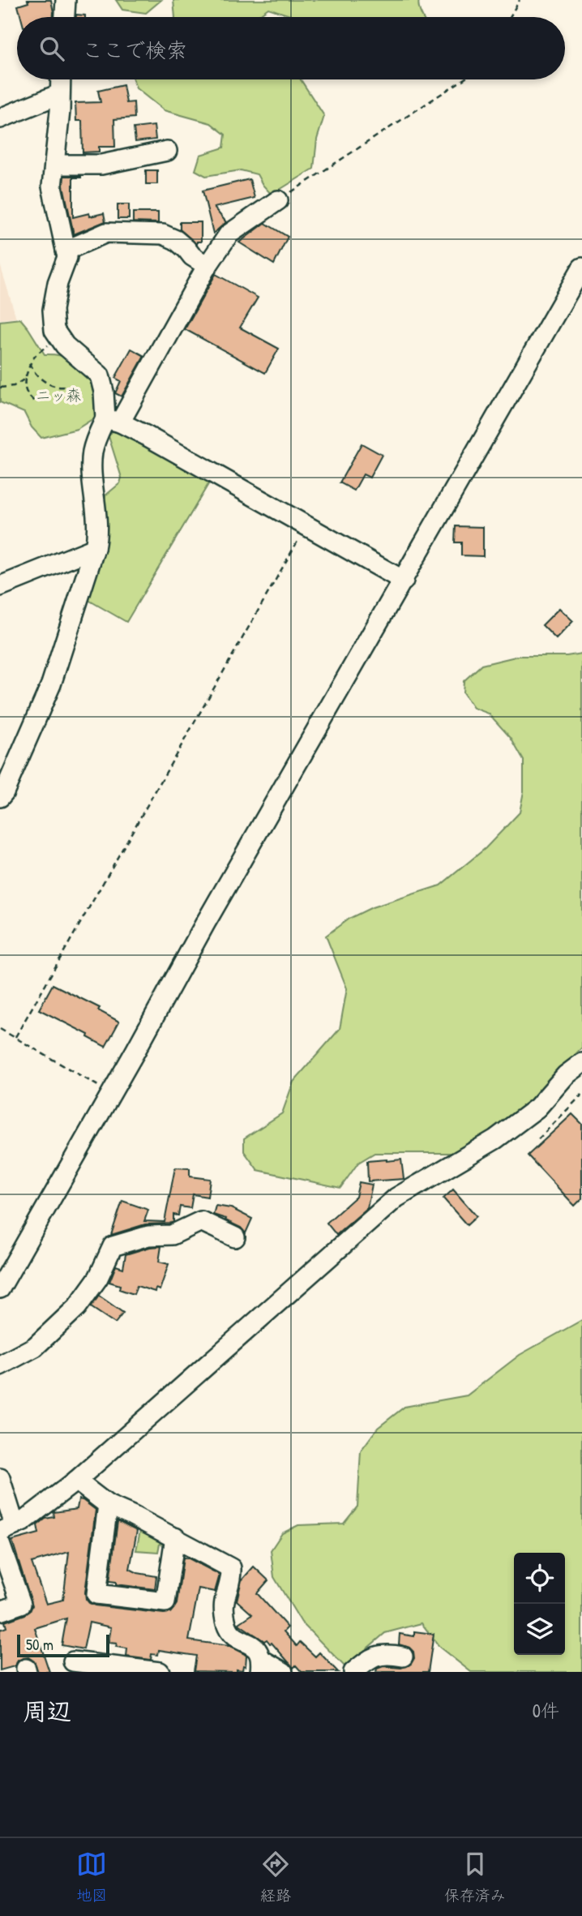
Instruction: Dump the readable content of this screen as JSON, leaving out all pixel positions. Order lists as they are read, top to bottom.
{
  "parks": ["ニッ森"],
  "scale_bar": "50 m",
  "page": {
    "search": "ここで検索",
    "scale": "50 m",
    "heading": ["周辺", "0件"],
    "nav": ["地図", "経路", "保存済み"]
  }
}
